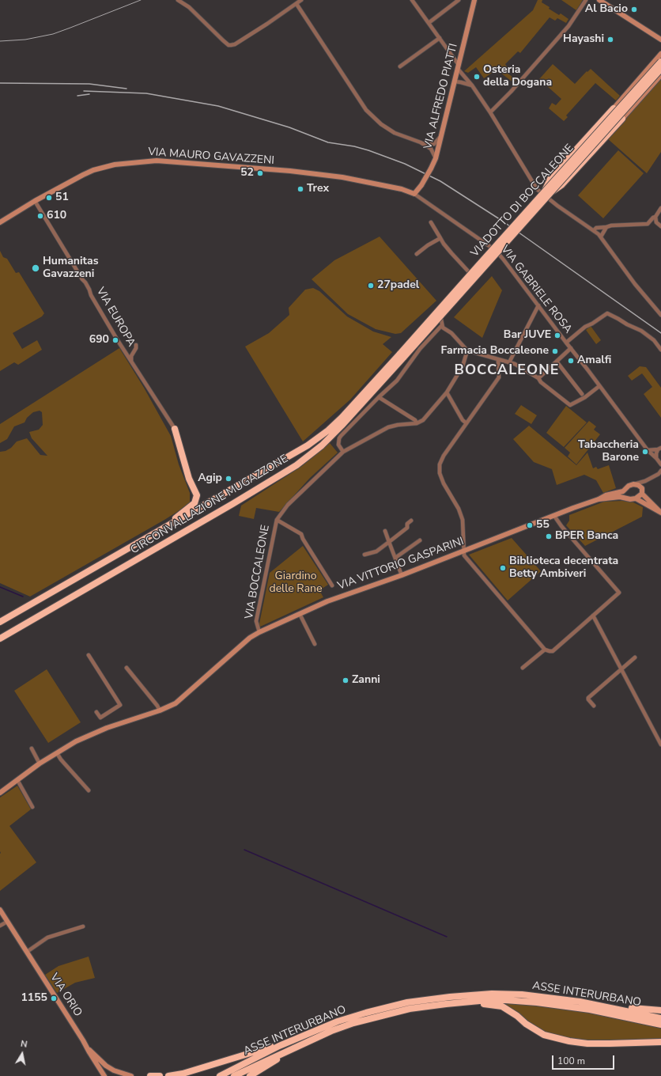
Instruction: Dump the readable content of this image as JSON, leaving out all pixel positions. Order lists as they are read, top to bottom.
{
  "streets": {
    "highway": ["VIADOTTO DI BOCCALEONE", "CIRCONVALLAZIONE MUGAZZONE", "ASSE INTERURBANO"],
    "street": [
      "VIA ALFREDO PIATTI",
      "VIA MAURO GAVAZZENI",
      "VIA GABRIELE ROSA",
      "VIA EUROPA",
      "VIA VITTORIO GASPARINI",
      "VIA BOCCALEONE",
      "VIA ORIO"
    ]
  },
  "crossings": [
    ["VIA ALFREDO PIATTI", "VIA MAURO GAVAZZENI"],
    ["VIA ALFREDO PIATTI", "VIA GABRIELE ROSA"],
    ["VIA MAURO GAVAZZENI", "VIA GABRIELE ROSA"],
    ["VIA MAURO GAVAZZENI", "VIA EUROPA"],
    ["VIADOTTO DI BOCCALEONE", "CIRCONVALLAZIONE MUGAZZONE"],
    ["VIA VITTORIO GASPARINI", "VIA BOCCALEONE"]
  ],
  "districts": ["BOCCALEONE"],
  "parks": ["Giardino delle Rane"],
  "places": [
    "Al Bacio",
    "Hayashi",
    "Osteria della Dogana",
    "52",
    "Trex",
    "51",
    "610",
    "Humanitas Gavazzeni",
    "27padel",
    "Bar JUVE",
    "690",
    "Farmacia Boccaleone",
    "Amalfi",
    "Tabaccheria Barone",
    "Agip",
    "55",
    "BPER Banca",
    "Biblioteca decentrata Betty Ambiveri",
    "Zanni",
    "1155"
  ],
  "scale_bar": "100 m",
  "north": "top"
}
